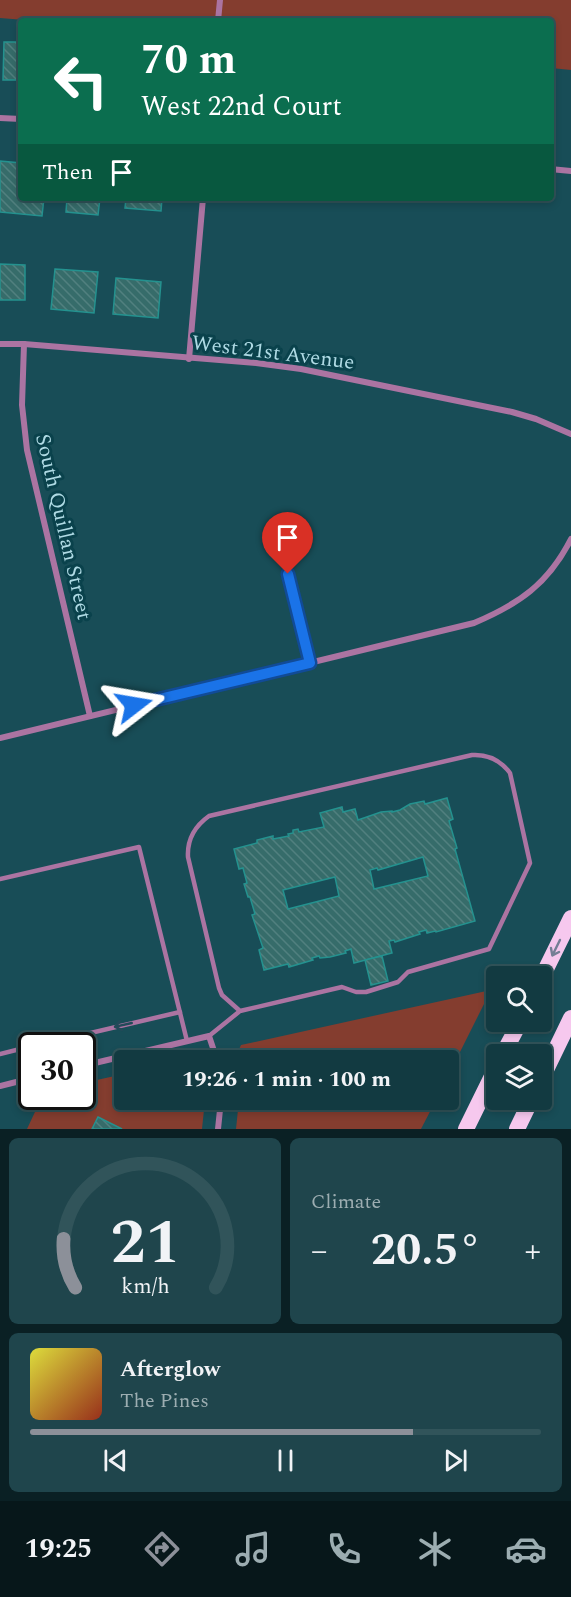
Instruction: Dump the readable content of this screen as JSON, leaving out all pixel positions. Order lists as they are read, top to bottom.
{
  "streets": {
    "street": ["West 21st Avenue", "South Quillan Street"]
  },
  "crossings": [
    ["West 21st Avenue", "South Quillan Street"]
  ],
  "page": {
    "turn": ["70 m", "West 22nd Court"],
    "then": "Then",
    "limit": "30",
    "trip": "19:26 · 1 min · 100 m",
    "tile": "Climate",
    "heat": ["−", "20.5°", "+"],
    "song": ["Afterglow", "The Pines"],
    "tabs": "19:25",
    "gauge": ["21", "km/h"]
  }
}
